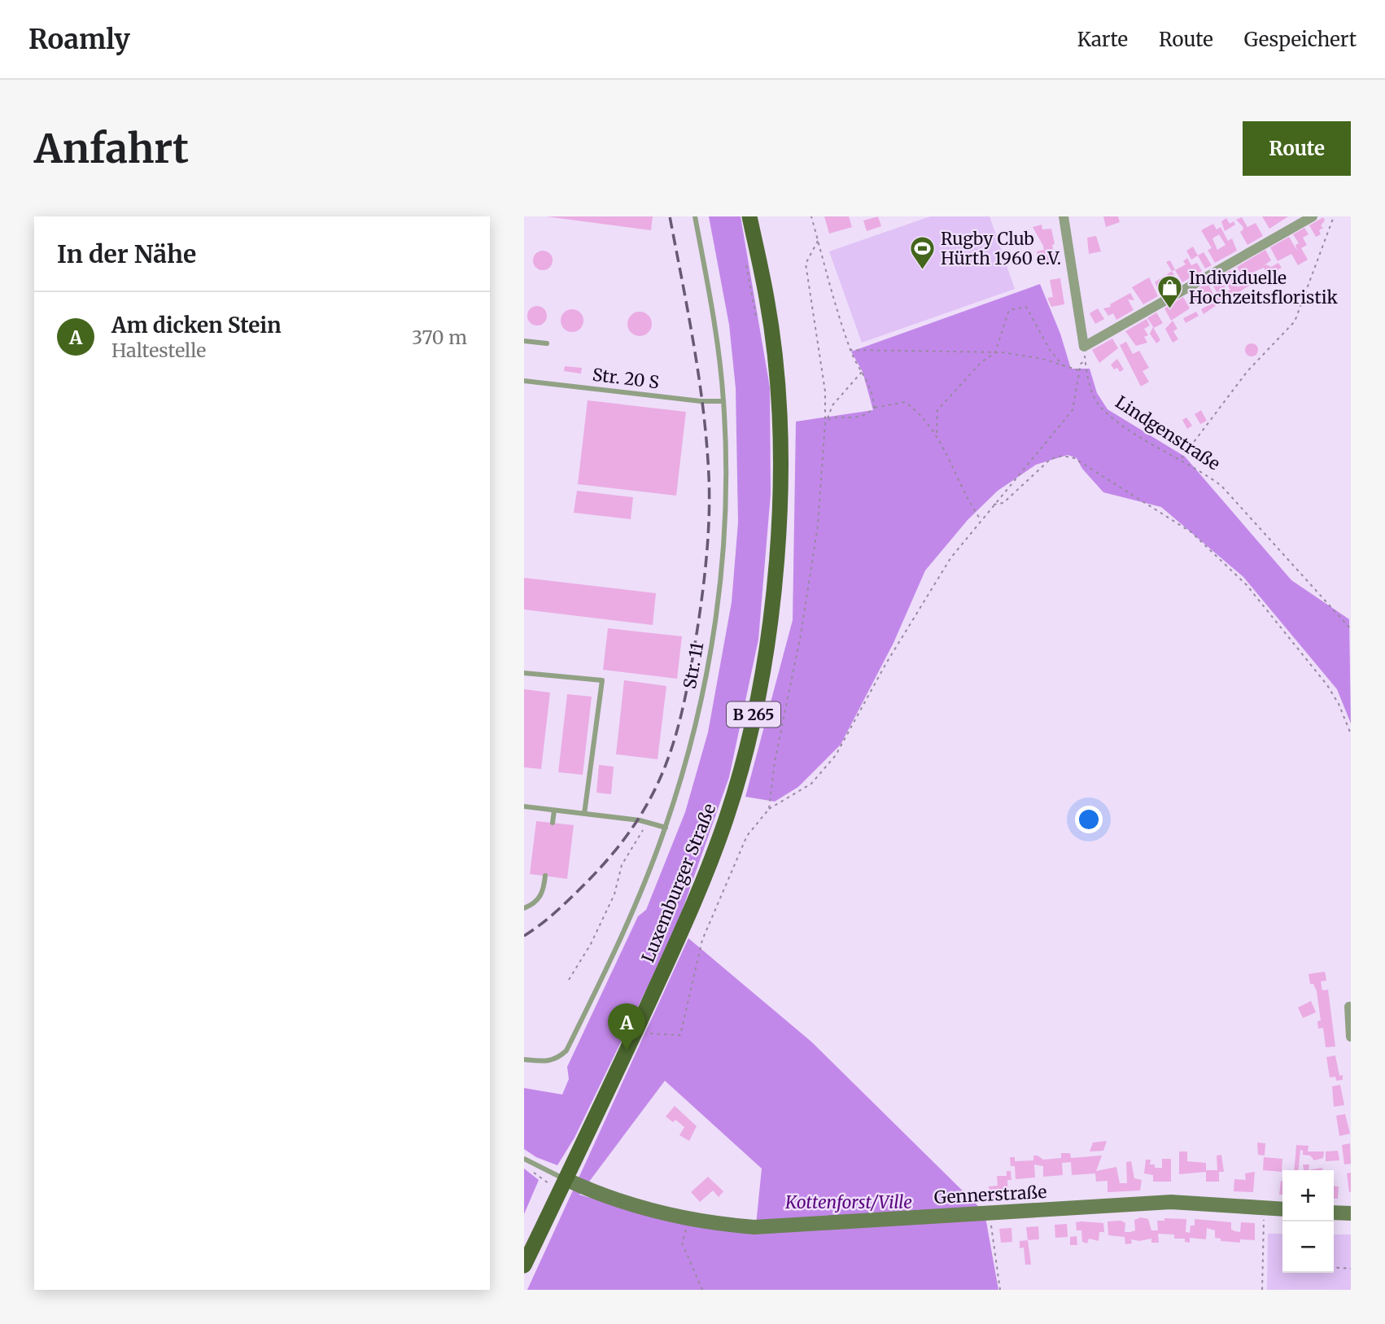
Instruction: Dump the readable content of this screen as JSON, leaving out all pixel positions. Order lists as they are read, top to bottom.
{
  "streets": {
    "main road": ["B 265", "Luxemburger Straße"],
    "street": ["Gennerstraße"],
    "lane": ["Str. 20 S", "Str. 11"],
    "path": ["Lindgenstraße"]
  },
  "crossings": [
    ["Str. 20 S", "Str. 11"],
    ["Luxemburger Straße", "Gennerstraße"]
  ],
  "parks": ["Kottenforst/Ville"],
  "places": {
    "sports": ["Rugby Club Hürth 1960 e.V."],
    "shop": ["Individuelle Hochzeitsfloristik"]
  },
  "page": {
    "header": "Roamly",
    "nav": ["Karte", "Route", "Gespeichert"],
    "buttons": "Route",
    "title": "Anfahrt",
    "heading": "In der Nähe",
    "list": [
      {
        "mark": "A",
        "name": "Am dicken Stein",
        "note": "Haltestelle",
        "value": "370 m"
      }
    ],
    "pins": "A",
    "map_buttons": ["+", "−"]
  }
}
